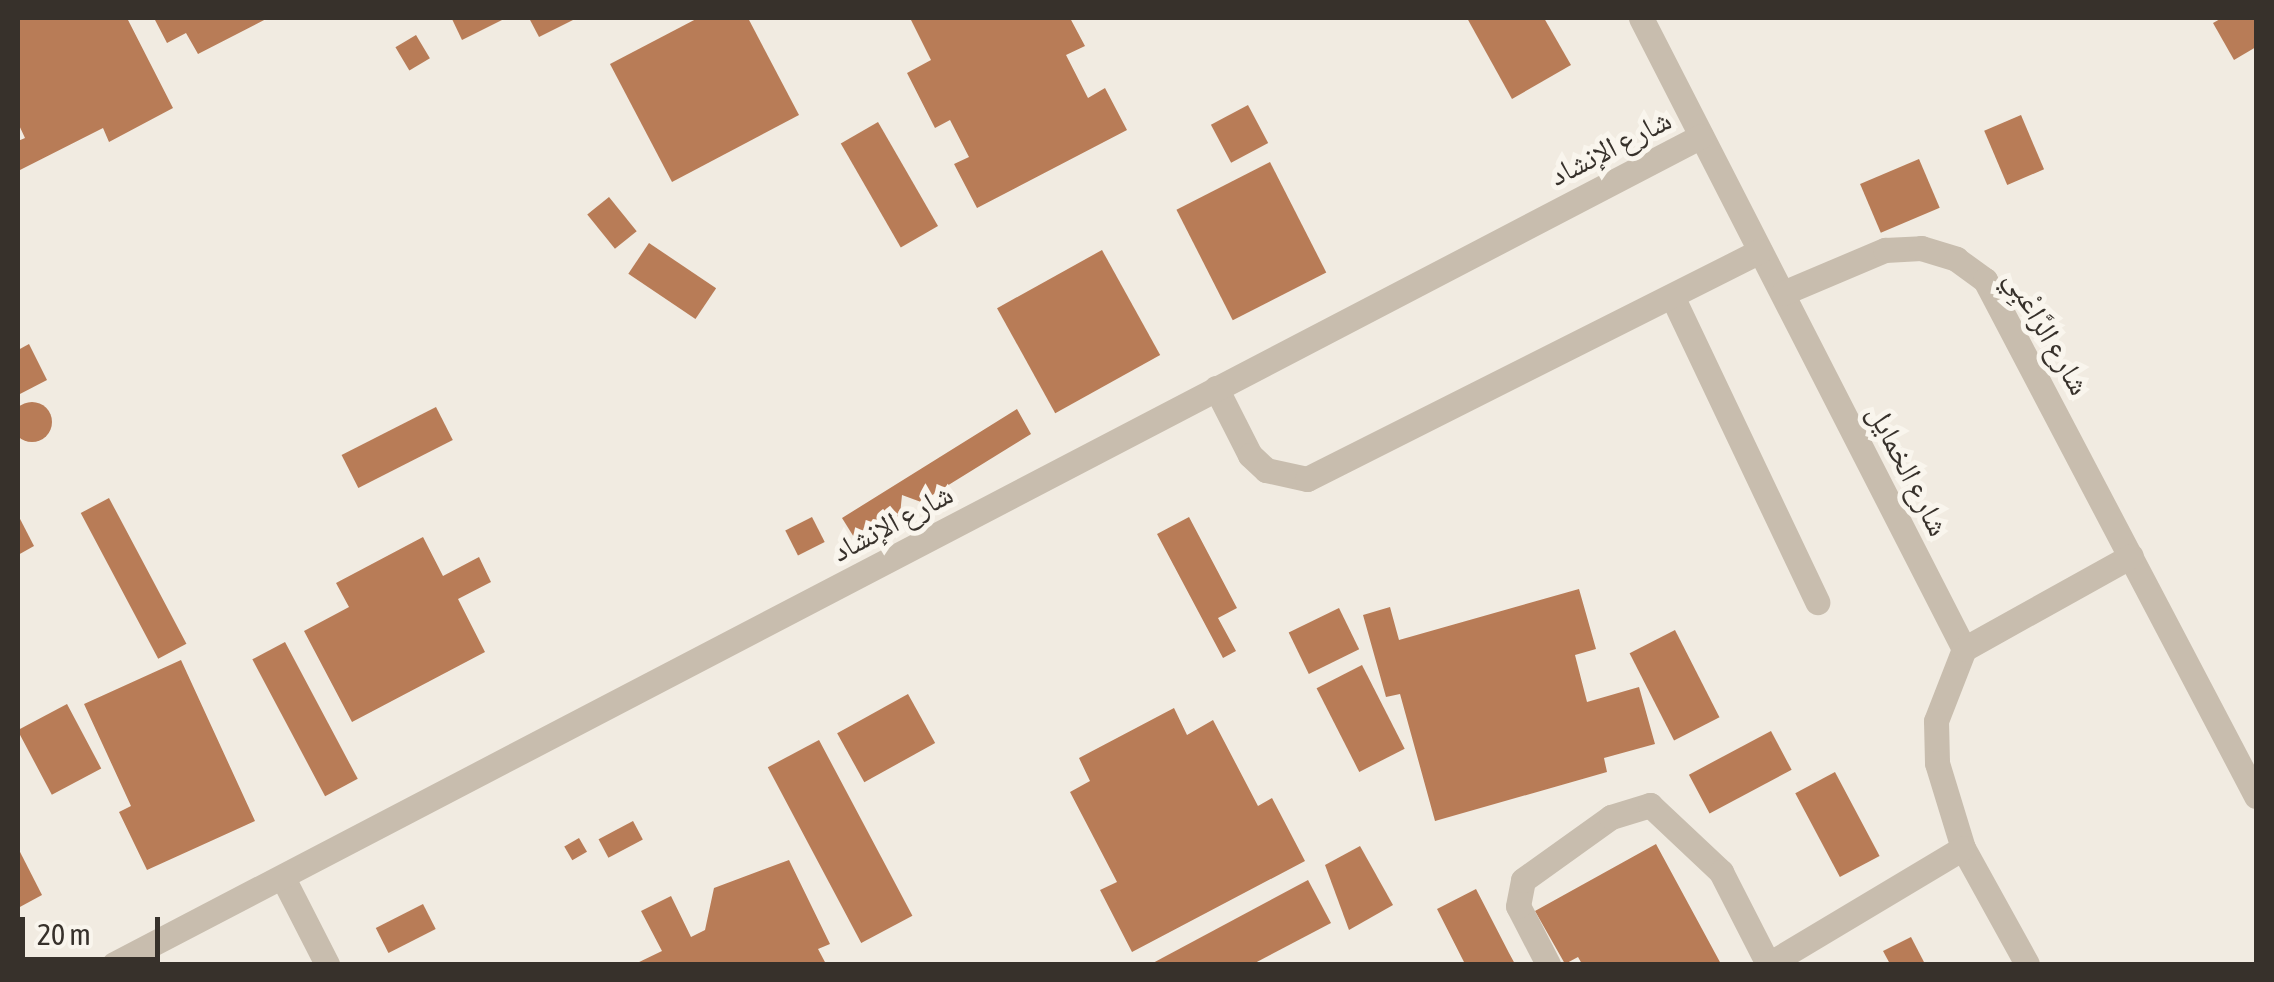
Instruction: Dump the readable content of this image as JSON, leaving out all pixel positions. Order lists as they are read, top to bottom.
{
  "streets": {
    "street": ["شارع الإنشاد", "شارع الرَّاعْبِي", "شارع الخمايل"]
  },
  "crossings": [
    ["شارع الإنشاد", "شارع الخمايل"],
    ["شارع الرَّاعْبِي", "شارع الخمايل"]
  ],
  "scale_bar": "20 m"
}
